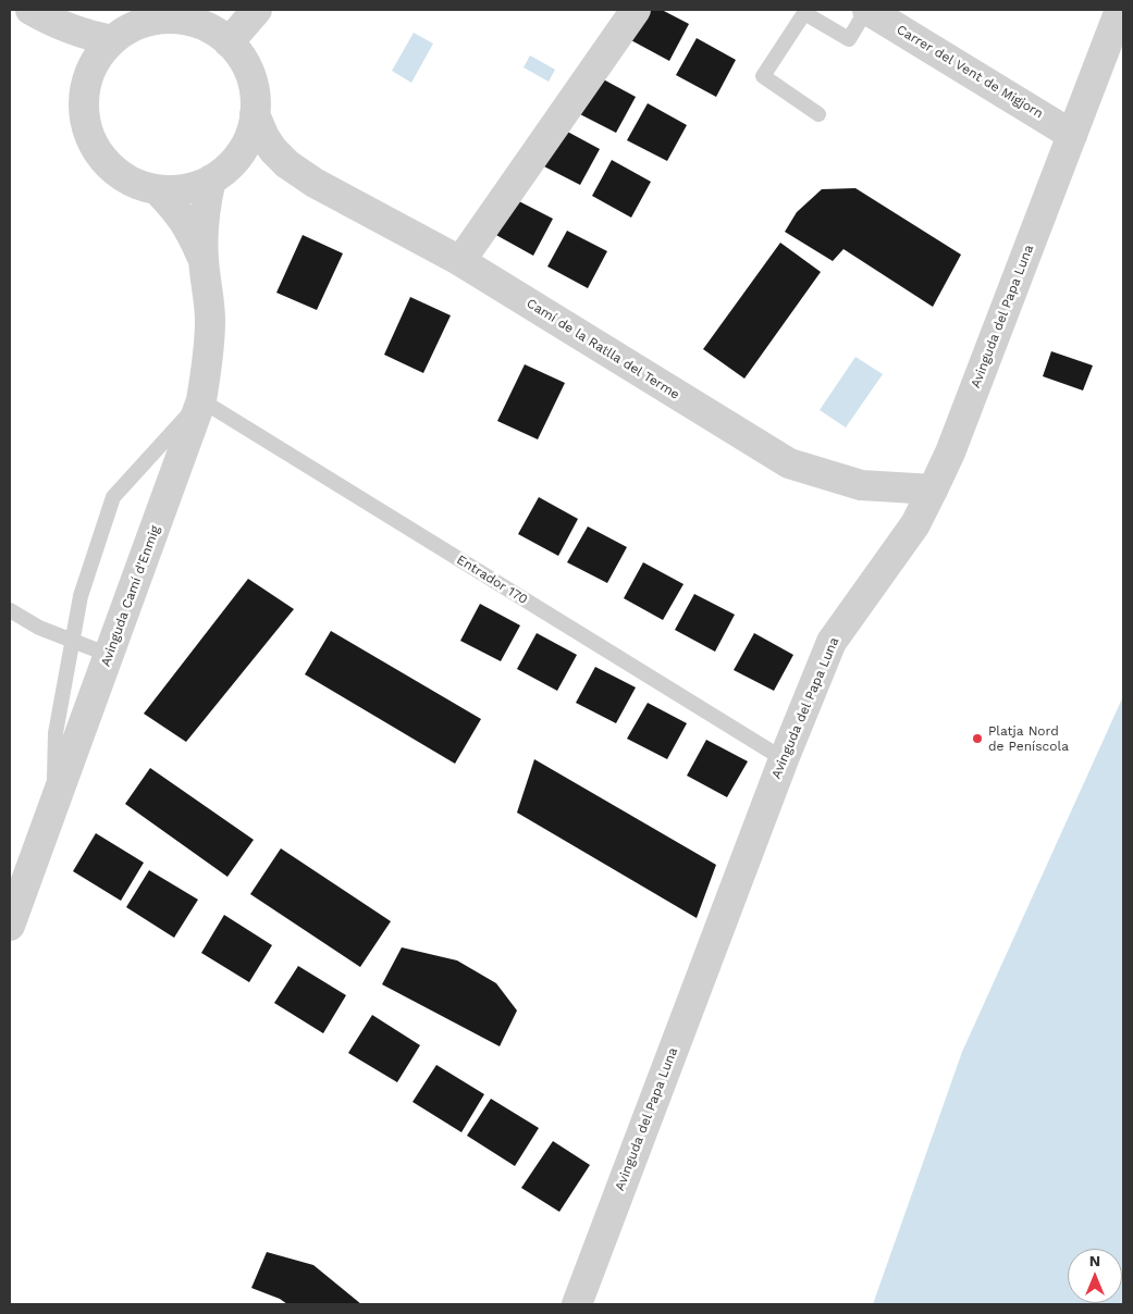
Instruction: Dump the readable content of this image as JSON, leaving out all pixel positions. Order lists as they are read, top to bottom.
{
  "streets": {
    "street": [
      "Carrer del Vent de Migjorn",
      "Avinguda del Papa Luna",
      "Camí de la Ratlla del Terme",
      "Avinguda Camí d'Enmig"
    ],
    "lane": ["Entrador 170"]
  },
  "crossings": [
    ["Carrer del Vent de Migjorn", "Avinguda del Papa Luna"],
    ["Avinguda del Papa Luna", "Camí de la Ratlla del Terme"],
    ["Avinguda del Papa Luna", "Entrador 170"],
    ["Camí de la Ratlla del Terme", "Avinguda Camí d'Enmig"],
    ["Entrador 170", "Avinguda Camí d'Enmig"]
  ],
  "places": ["Platja Nord de Peníscola"],
  "north": "top"
}
